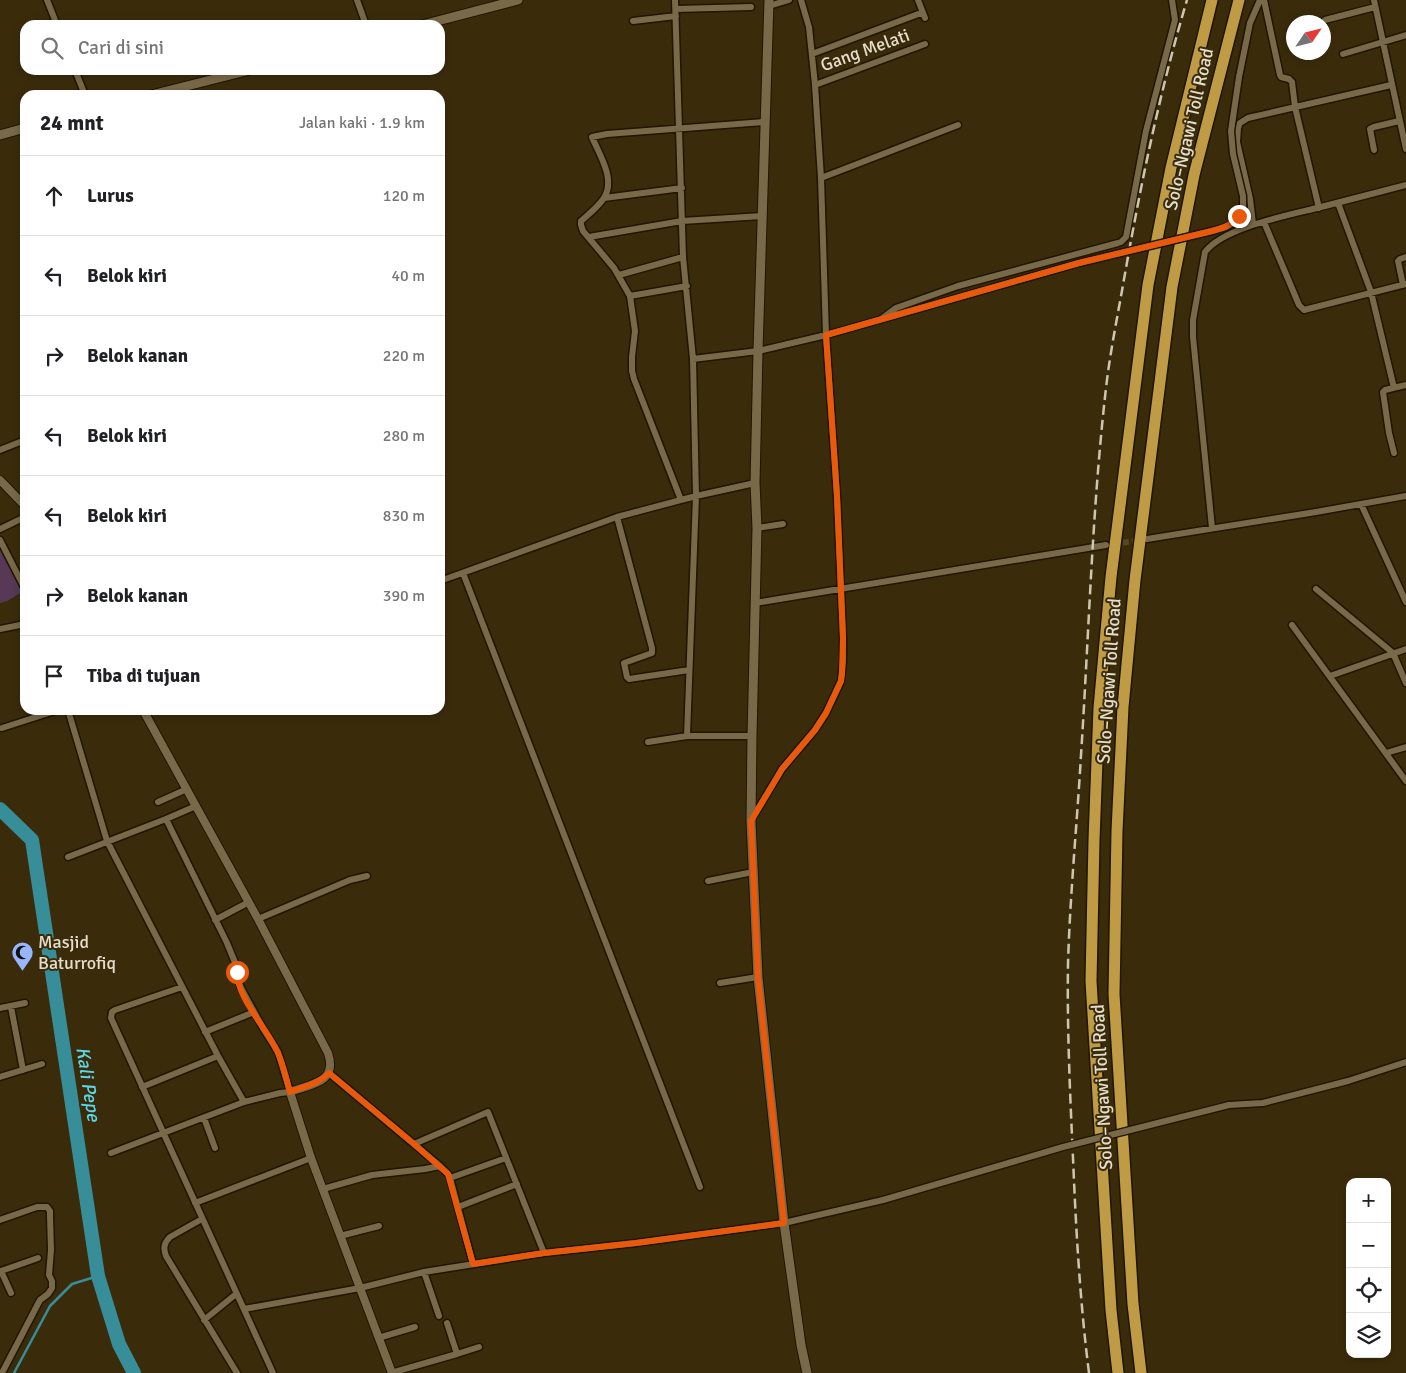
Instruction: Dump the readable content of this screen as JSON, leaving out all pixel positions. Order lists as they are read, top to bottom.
{
  "streets": {
    "highway": ["Solo–Ngawi Toll Road"],
    "street": ["Gang Melati"]
  },
  "water": ["Kali Pepe"],
  "places": {
    "mosque": ["Masjid Baturrofiq"]
  },
  "north": "top right",
  "page": {
    "search": "Cari di sini",
    "heading": ["24 mnt", "Jalan kaki · 1.9 km"],
    "list": [
      ["Lurus", "120 m"],
      ["Belok kiri", "40 m"],
      ["Belok kanan", "220 m"],
      ["Belok kiri", "280 m"],
      ["Belok kiri", "830 m"],
      ["Belok kanan", "390 m"],
      "Tiba di tujuan"
    ],
    "map_buttons": ["+", "−"]
  }
}
